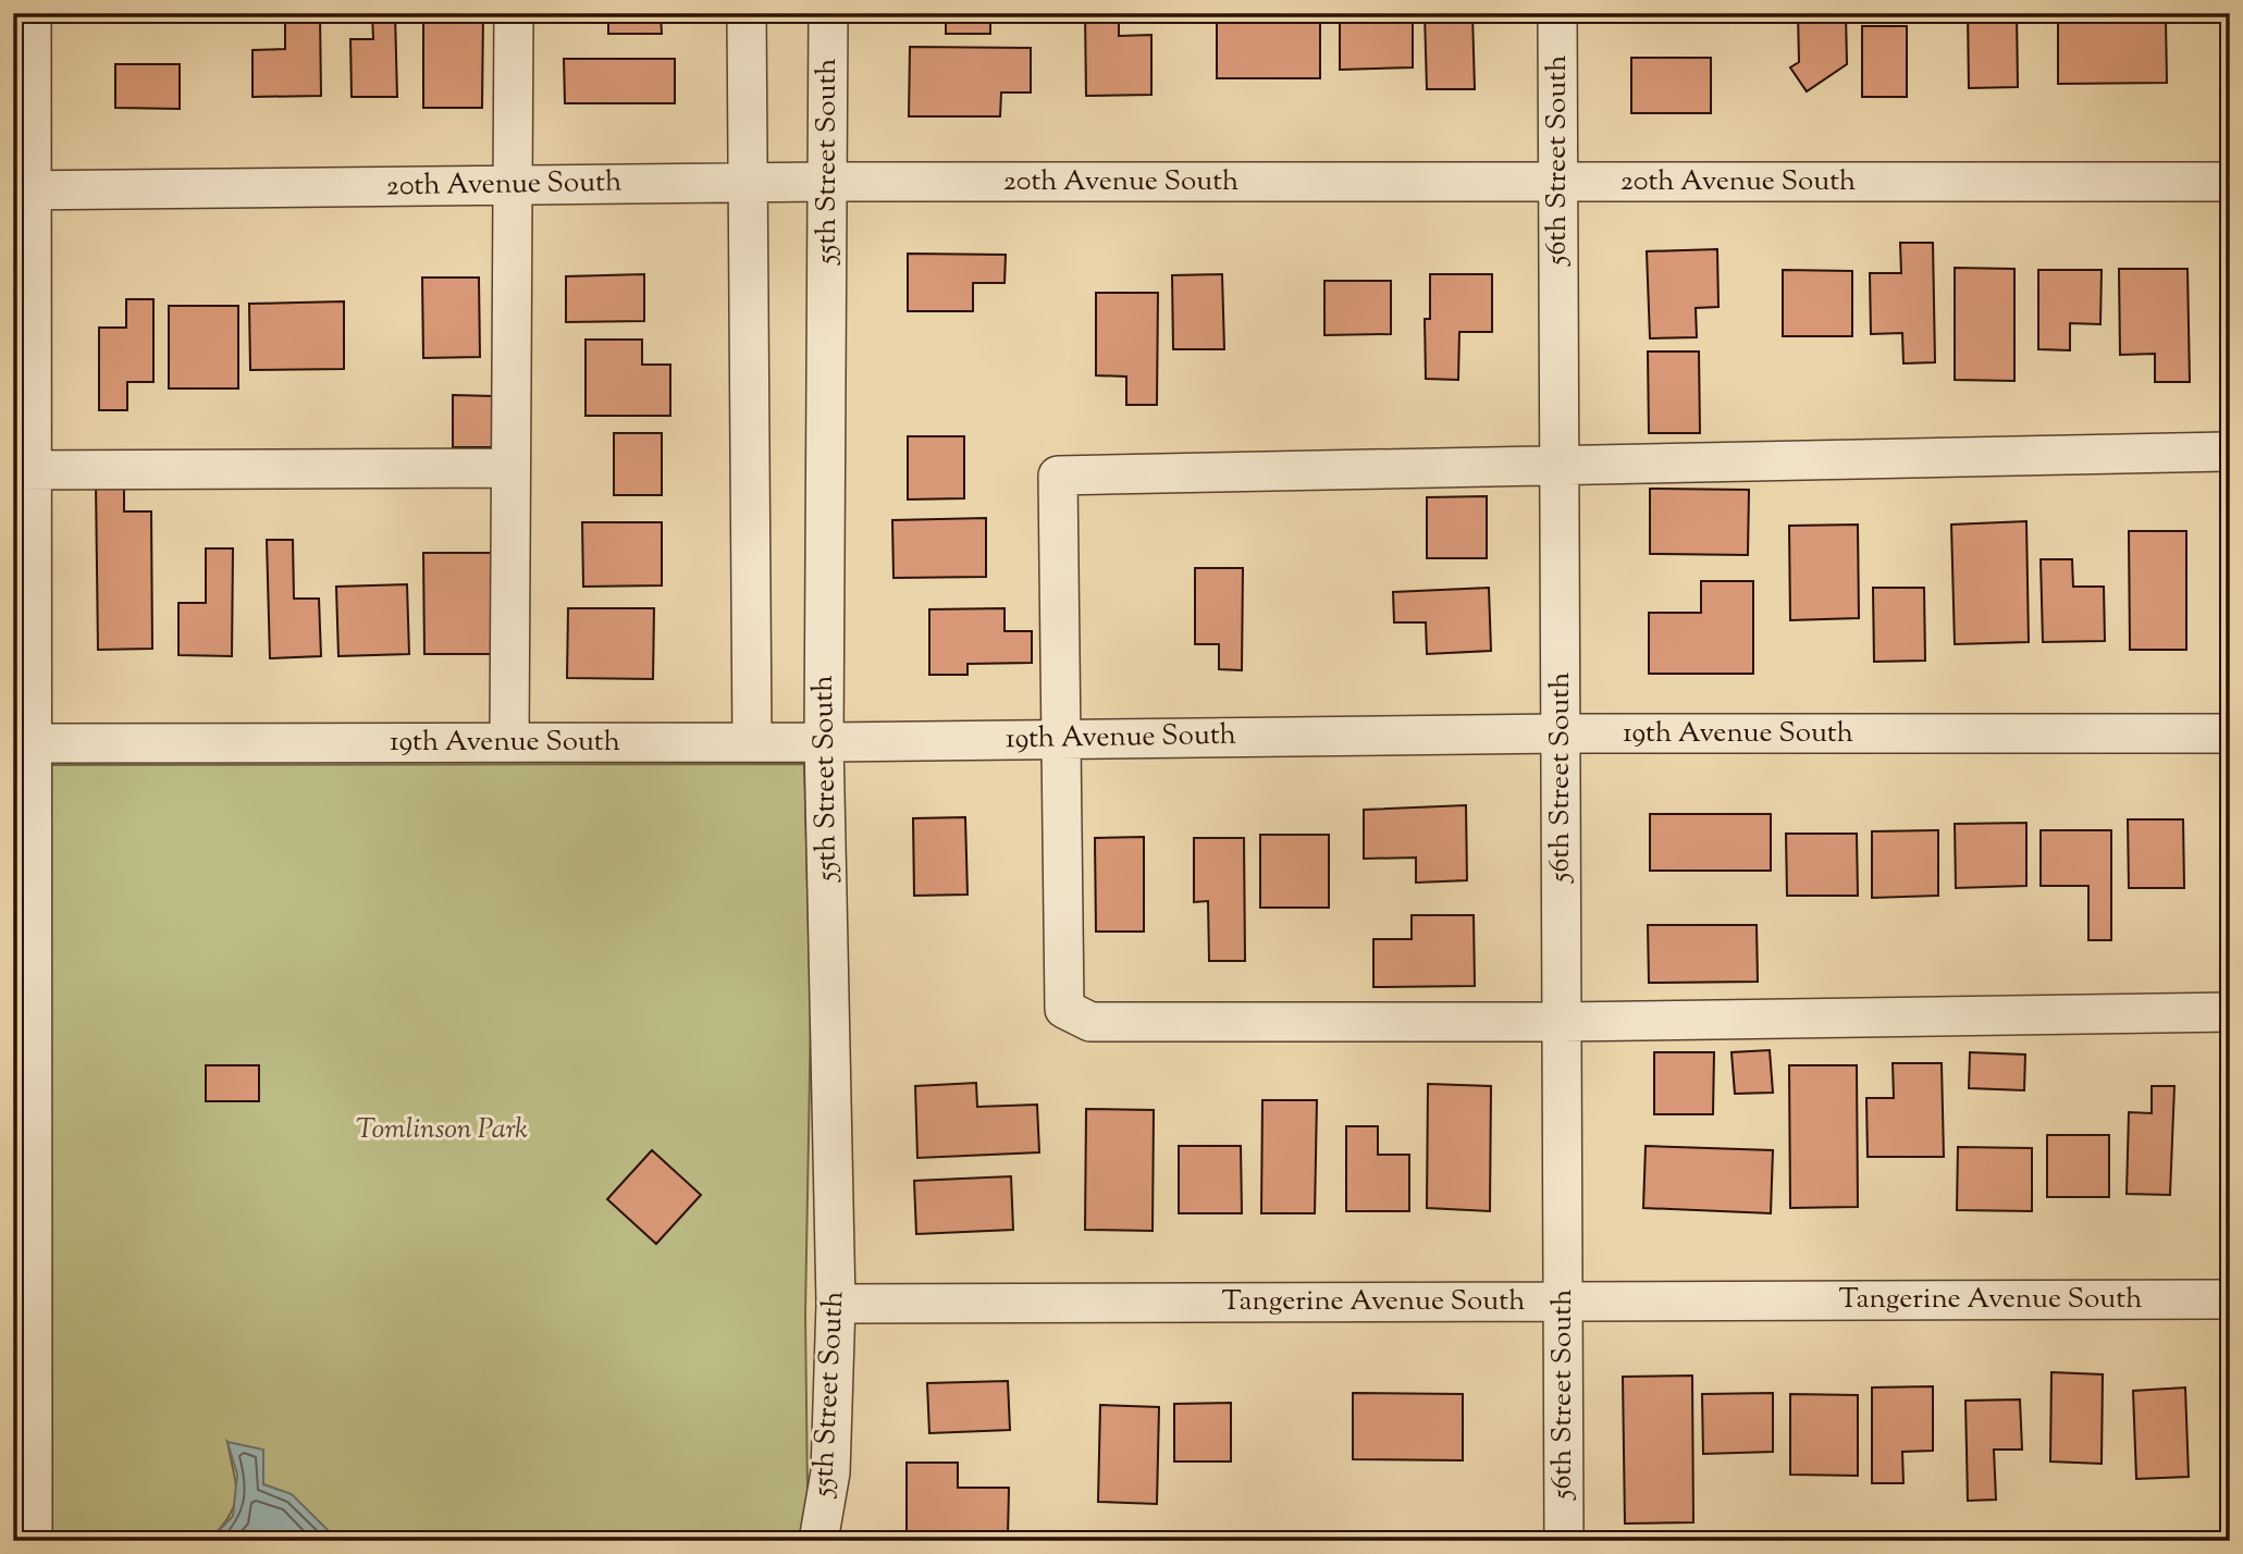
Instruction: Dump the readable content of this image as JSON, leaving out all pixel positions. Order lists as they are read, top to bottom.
{
  "streets": {
    "street": [
      "56th Street South",
      "55th Street South",
      "20th Avenue South",
      "19th Avenue South",
      "Tangerine Avenue South"
    ]
  },
  "crossings": [
    ["56th Street South", "20th Avenue South"],
    ["56th Street South", "19th Avenue South"],
    ["56th Street South", "Tangerine Avenue South"],
    ["55th Street South", "20th Avenue South"],
    ["55th Street South", "19th Avenue South"],
    ["55th Street South", "Tangerine Avenue South"]
  ],
  "parks": ["Tomlinson Park"]
}
